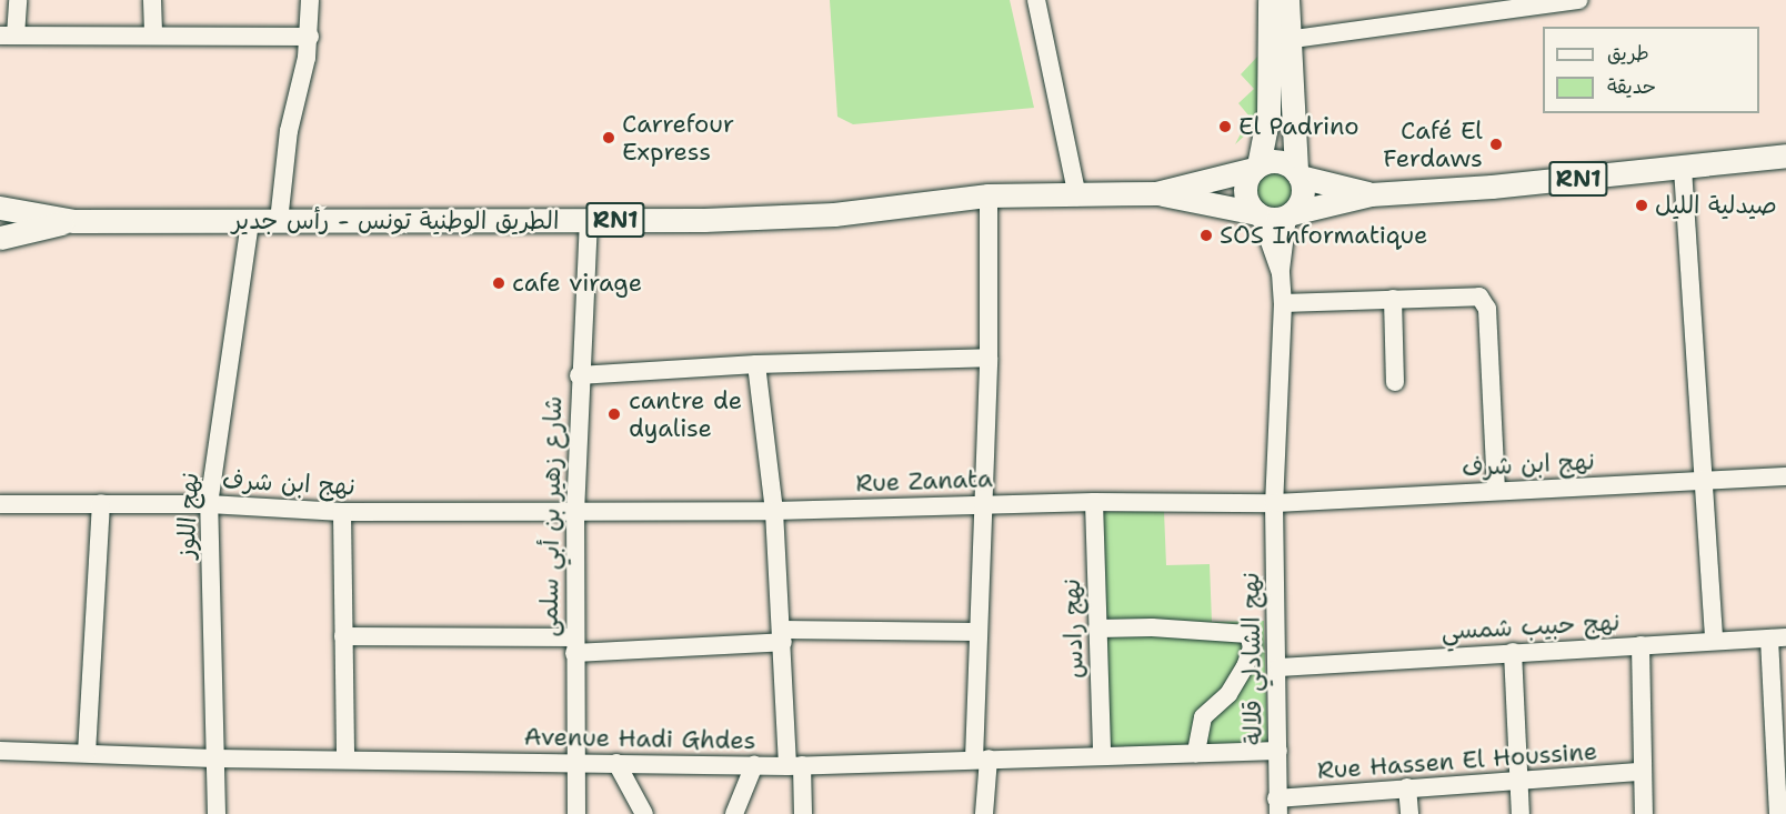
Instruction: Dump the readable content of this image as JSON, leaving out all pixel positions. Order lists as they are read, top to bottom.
{
  "streets": {
    "main road": ["RN1", "الطريق الوطنية تونس - رأس جدير"],
    "street": [
      "نهج ابن شرف",
      "Rue Zanata",
      "نهج اللوز",
      "شارع زهير بن أبي سلمى",
      "نهج حبيب شمسي",
      "نهج رادس",
      "نهج الشادلي قلالة",
      "Avenue Hadi Ghdes",
      "Rue Hassen El Houssine"
    ]
  },
  "crossings": [
    ["RN1", "الطريق الوطنية تونس - رأس جدير"],
    ["الطريق الوطنية تونس - رأس جدير", "نهج اللوز"],
    ["الطريق الوطنية تونس - رأس جدير", "شارع زهير بن أبي سلمى"],
    ["نهج ابن شرف", "Rue Zanata"],
    ["نهج ابن شرف", "نهج اللوز"],
    ["نهج ابن شرف", "شارع زهير بن أبي سلمى"],
    ["نهج ابن شرف", "نهج الشادلي قلالة"],
    ["Rue Zanata", "شارع زهير بن أبي سلمى"],
    ["Rue Zanata", "نهج رادس"],
    ["Rue Zanata", "نهج الشادلي قلالة"],
    ["نهج اللوز", "Avenue Hadi Ghdes"],
    ["شارع زهير بن أبي سلمى", "Avenue Hadi Ghdes"],
    ["نهج حبيب شمسي", "نهج الشادلي قلالة"],
    ["نهج رادس", "Avenue Hadi Ghdes"],
    ["نهج الشادلي قلالة", "Avenue Hadi Ghdes"],
    ["نهج الشادلي قلالة", "Rue Hassen El Houssine"]
  ],
  "places": [
    "El Padrino",
    "Carrefour Express",
    "Café El Ferdaws",
    "صيدلية الليل",
    "SOS Informatique",
    "cafe virage",
    "cantre de dyalise"
  ],
  "legend": ["طريق", "حديقة"]
}
